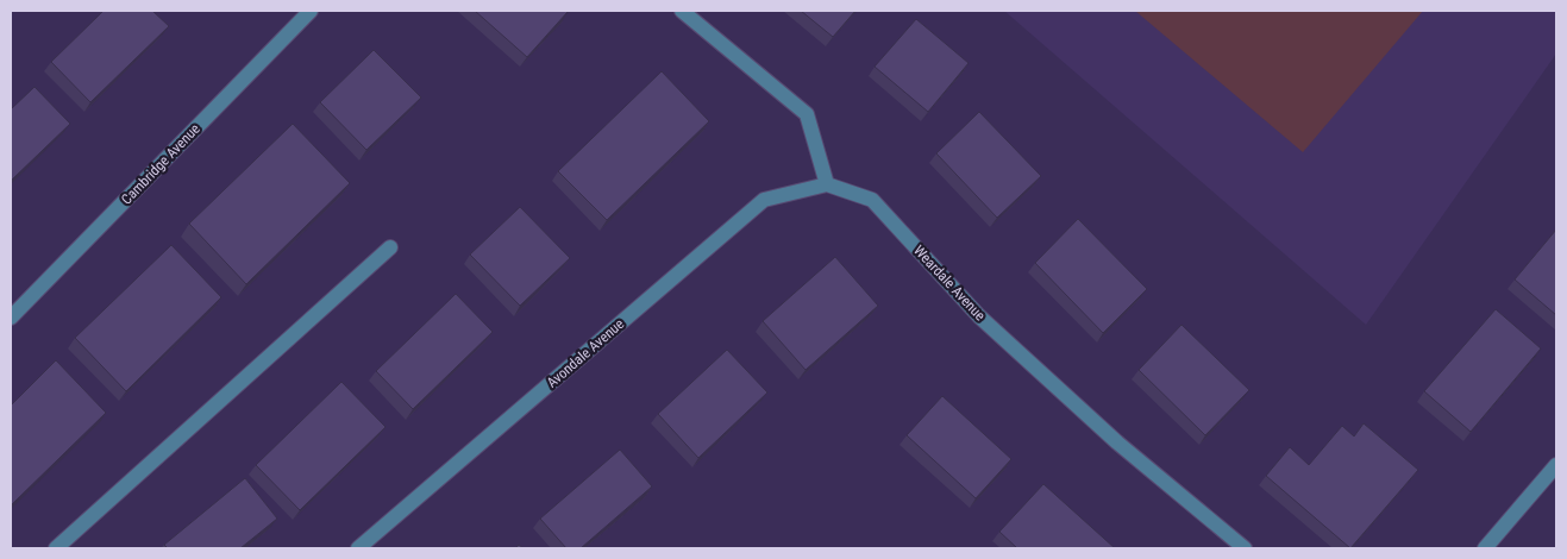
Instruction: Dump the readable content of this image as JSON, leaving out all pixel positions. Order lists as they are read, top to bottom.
{
  "streets": {
    "street": ["Cambridge Avenue", "Weardale Avenue", "Avondale Avenue"]
  },
  "crossings": [
    ["Weardale Avenue", "Avondale Avenue"]
  ]
}
